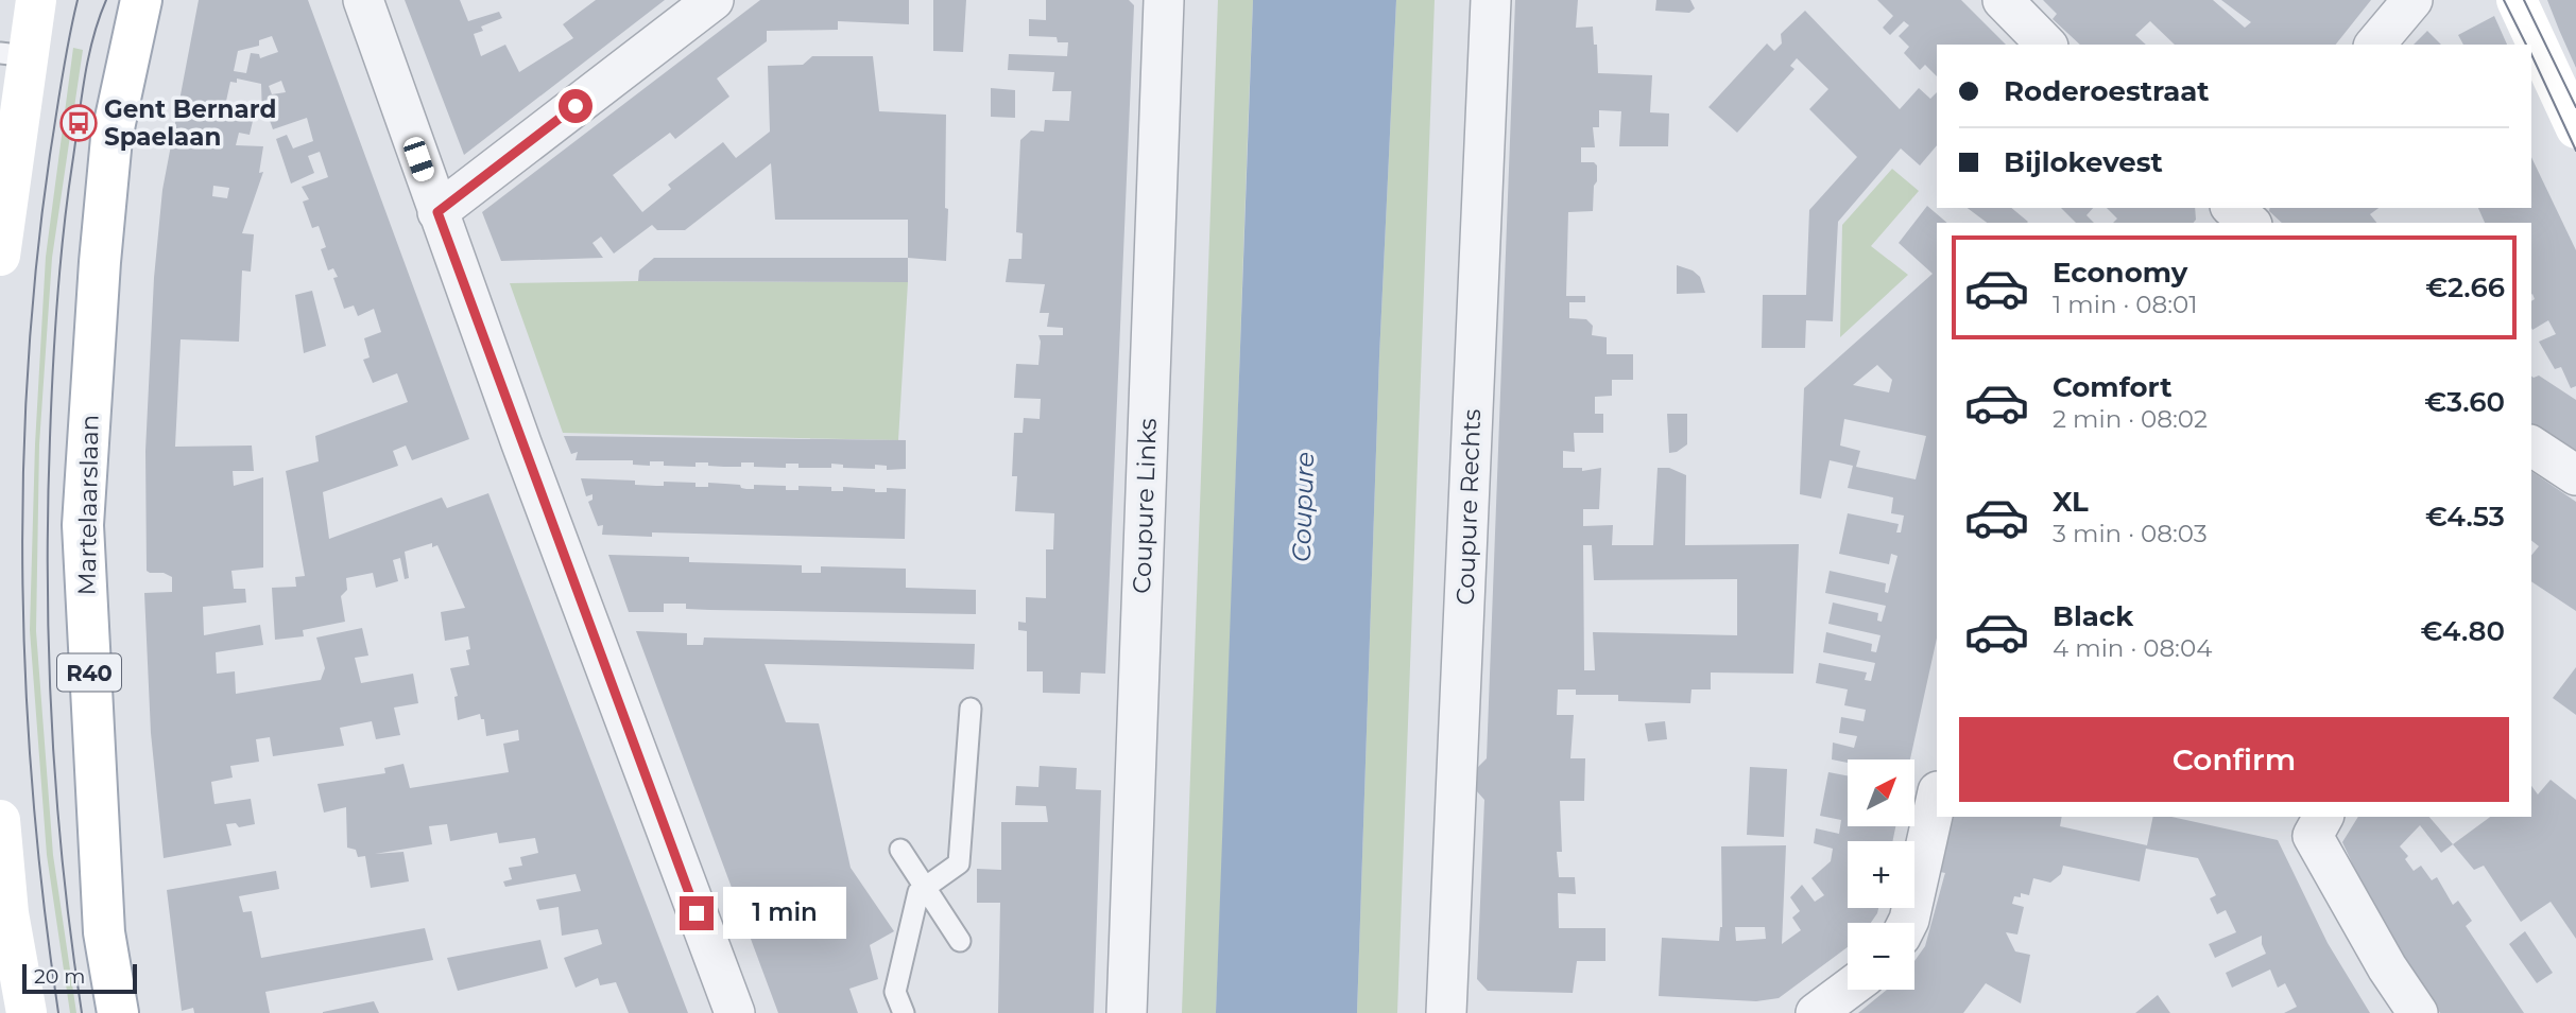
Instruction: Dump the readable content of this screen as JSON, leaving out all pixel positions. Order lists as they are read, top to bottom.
{
  "streets": {
    "main road": ["Martelaarslaan", "R40"],
    "street": ["Coupure Links", "Coupure Rechts"]
  },
  "water": ["Coupure"],
  "places": {
    "bus stop": ["Gent Bernard Spaelaan"]
  },
  "scale_bar": "20 m",
  "north": "top right",
  "page": {
    "banner": ["Roderoestraat", "Bijlokevest"],
    "list": [
      {
        "name": "Economy",
        "note": "1 min · 08:01",
        "value": "€2.66"
      },
      {
        "name": "Comfort",
        "note": "2 min · 08:02",
        "value": "€3.60"
      },
      {
        "name": "XL",
        "note": "3 min · 08:03",
        "value": "€4.53"
      },
      {
        "name": "Black",
        "note": "4 min · 08:04",
        "value": "€4.80"
      }
    ],
    "buttons": "Confirm",
    "map_buttons": ["+", "−"],
    "bubble": "1 min",
    "scale": "20 m"
  }
}
